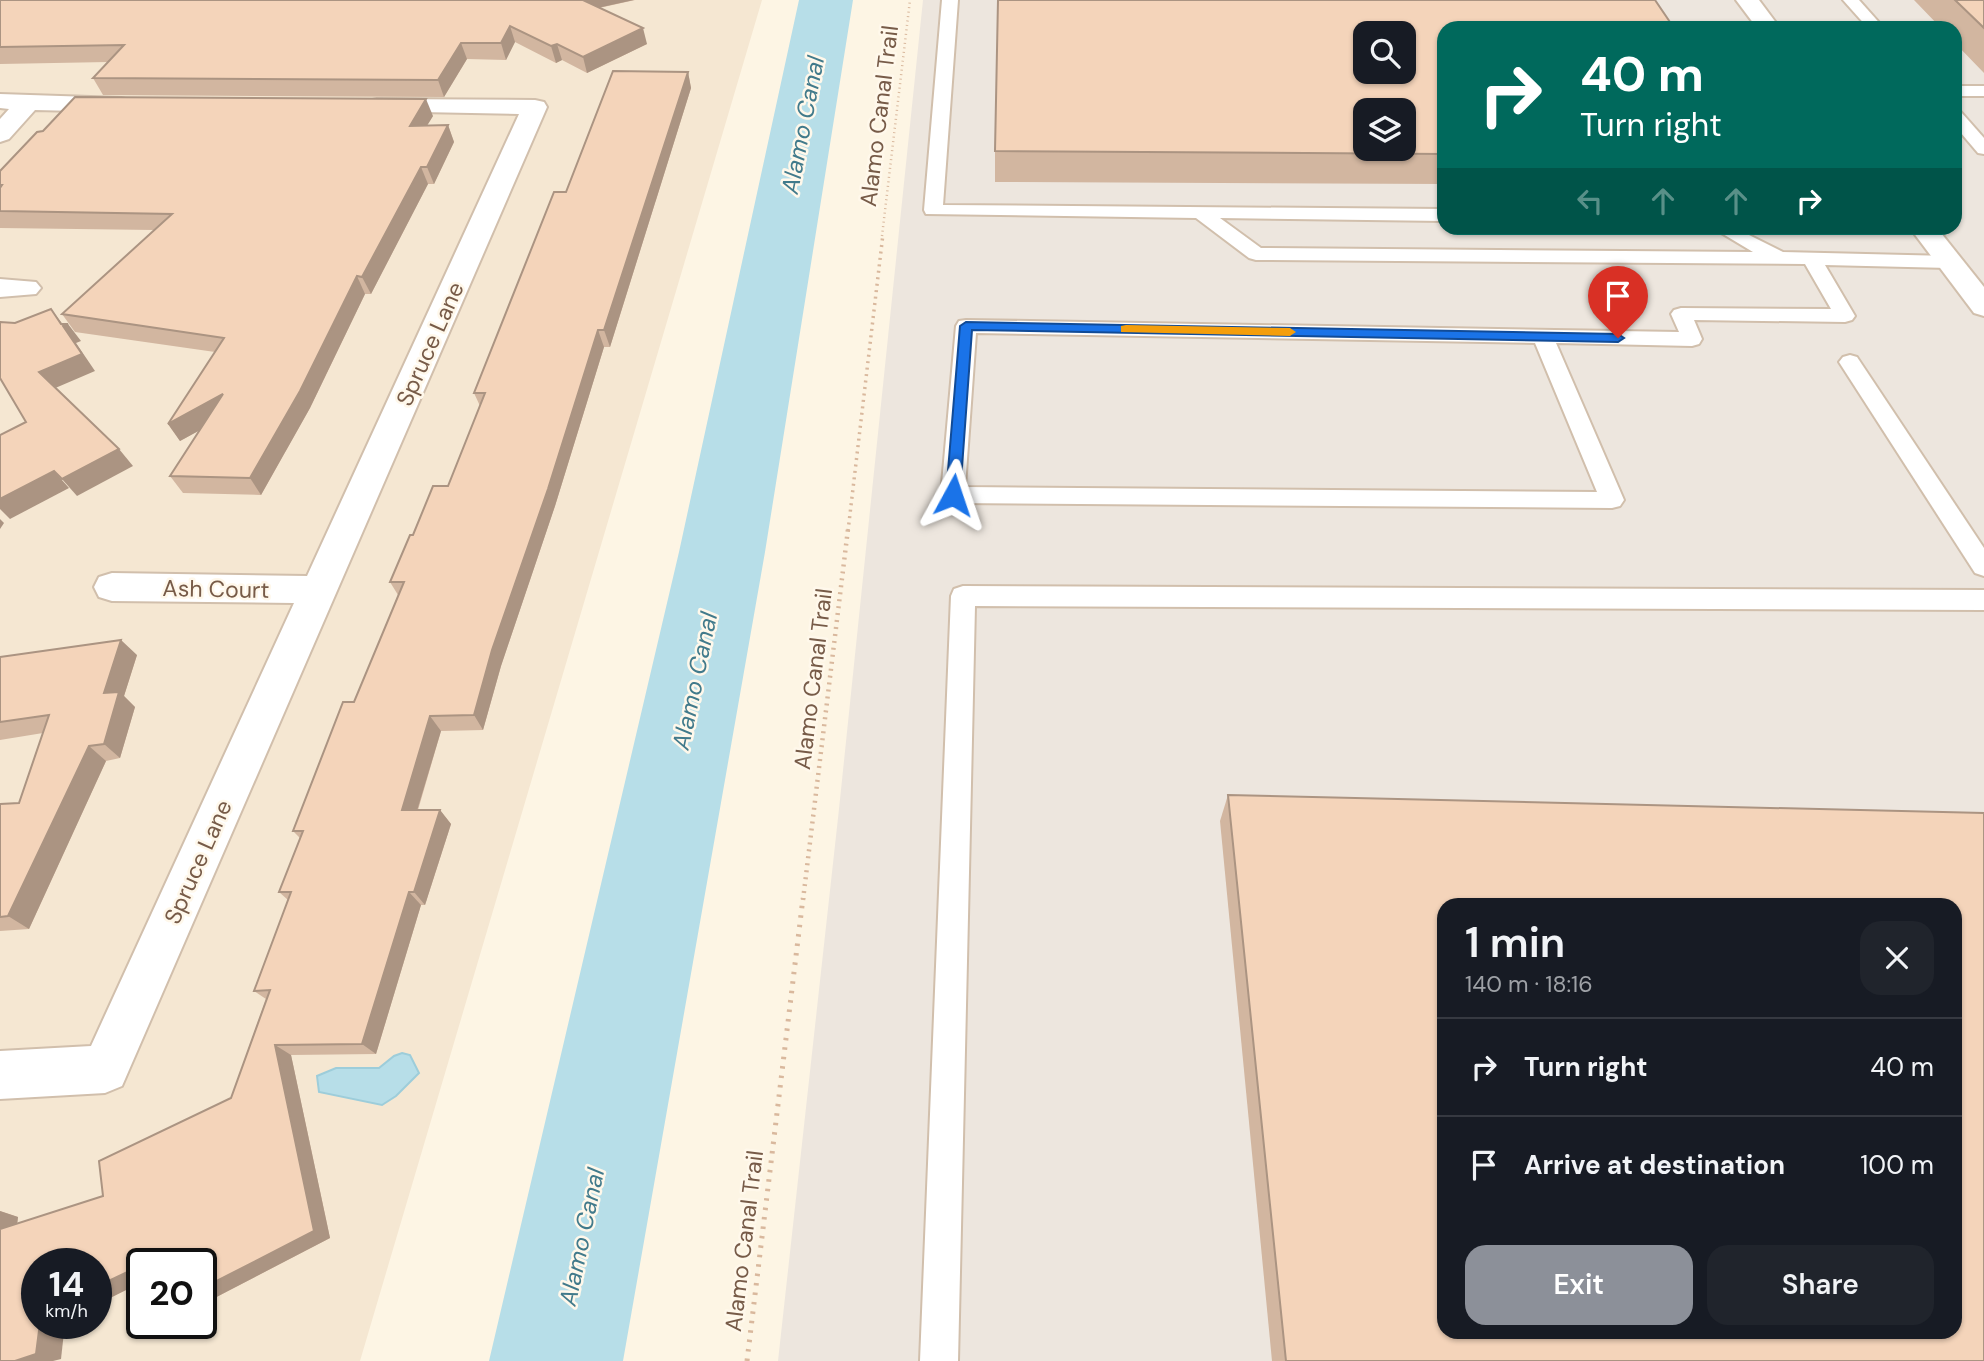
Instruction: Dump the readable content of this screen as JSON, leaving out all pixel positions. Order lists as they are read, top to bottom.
{
  "streets": {
    "street": ["Spruce Lane", "Ash Court"],
    "path": ["Alamo Canal Trail"]
  },
  "crossings": [
    ["Spruce Lane", "Ash Court"]
  ],
  "water": ["Alamo Canal"],
  "page": {
    "turn": ["40 m", "Turn right"],
    "heading": ["1 min", "140 m · 18:16"],
    "list": [
      {
        "name": "Turn right",
        "value": "40 m"
      },
      {
        "name": "Arrive at destination",
        "value": "100 m"
      }
    ],
    "buttons": ["Exit", "Share"],
    "speed": "14 km/h",
    "limit": "20"
  }
}
